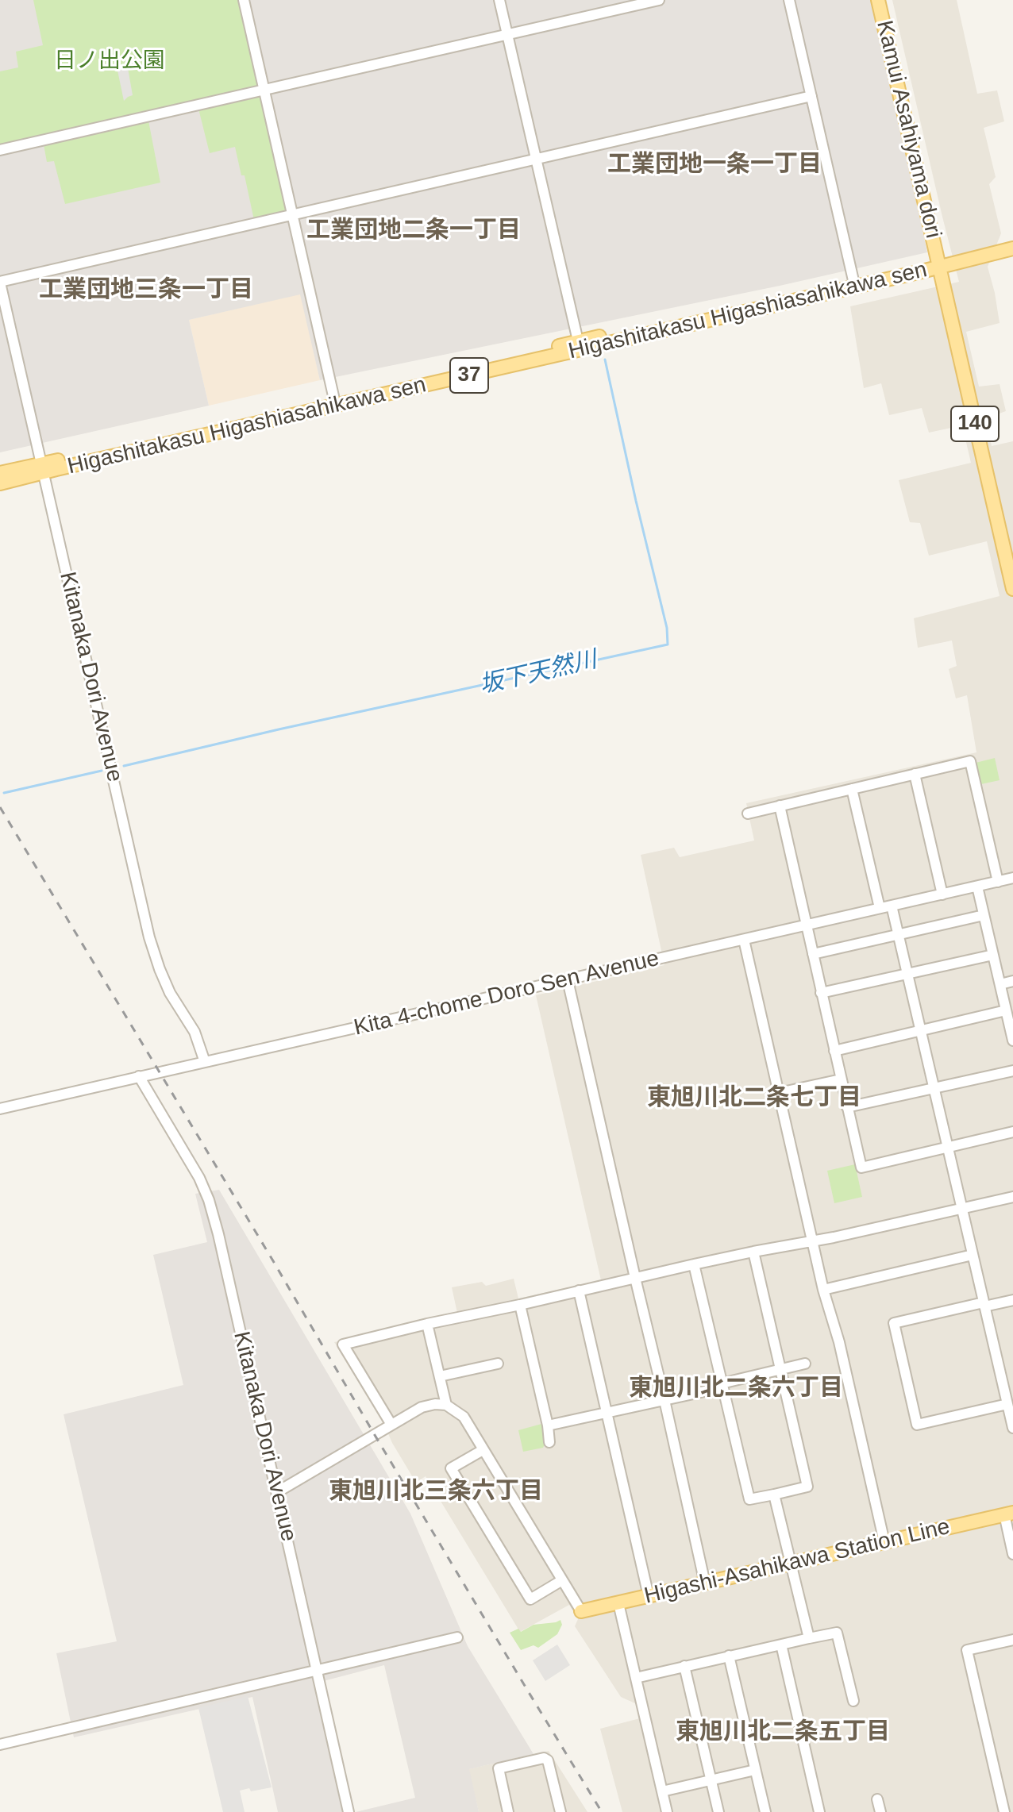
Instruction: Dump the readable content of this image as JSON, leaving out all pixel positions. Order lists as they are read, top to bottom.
{
  "streets": {
    "main road": [
      "Kamui Asahiyama dori",
      "Higashitakasu Higashiasahikawa sen",
      "37",
      "140",
      "Higashi-Asahikawa Station Line"
    ],
    "street": ["Kitanaka Dori Avenue", "Kita 4-chome Doro Sen Avenue"]
  },
  "crossings": [
    ["Kamui Asahiyama dori", "Higashitakasu Higashiasahikawa sen"],
    ["Kamui Asahiyama dori", "37"],
    ["Kamui Asahiyama dori", "140"],
    ["Higashitakasu Higashiasahikawa sen", "37"],
    ["Higashitakasu Higashiasahikawa sen", "140"],
    ["Higashitakasu Higashiasahikawa sen", "Kitanaka Dori Avenue"],
    ["37", "140"],
    ["Kitanaka Dori Avenue", "Kita 4-chome Doro Sen Avenue"]
  ],
  "districts": [
    "工業団地一条一丁目",
    "工業団地二条一丁目",
    "工業団地三条一丁目",
    "東旭川北二条七丁目",
    "東旭川北二条六丁目",
    "東旭川北三条六丁目",
    "東旭川北二条五丁目"
  ],
  "water": ["坂下天然川"],
  "parks": ["日ノ出公園"]
}
